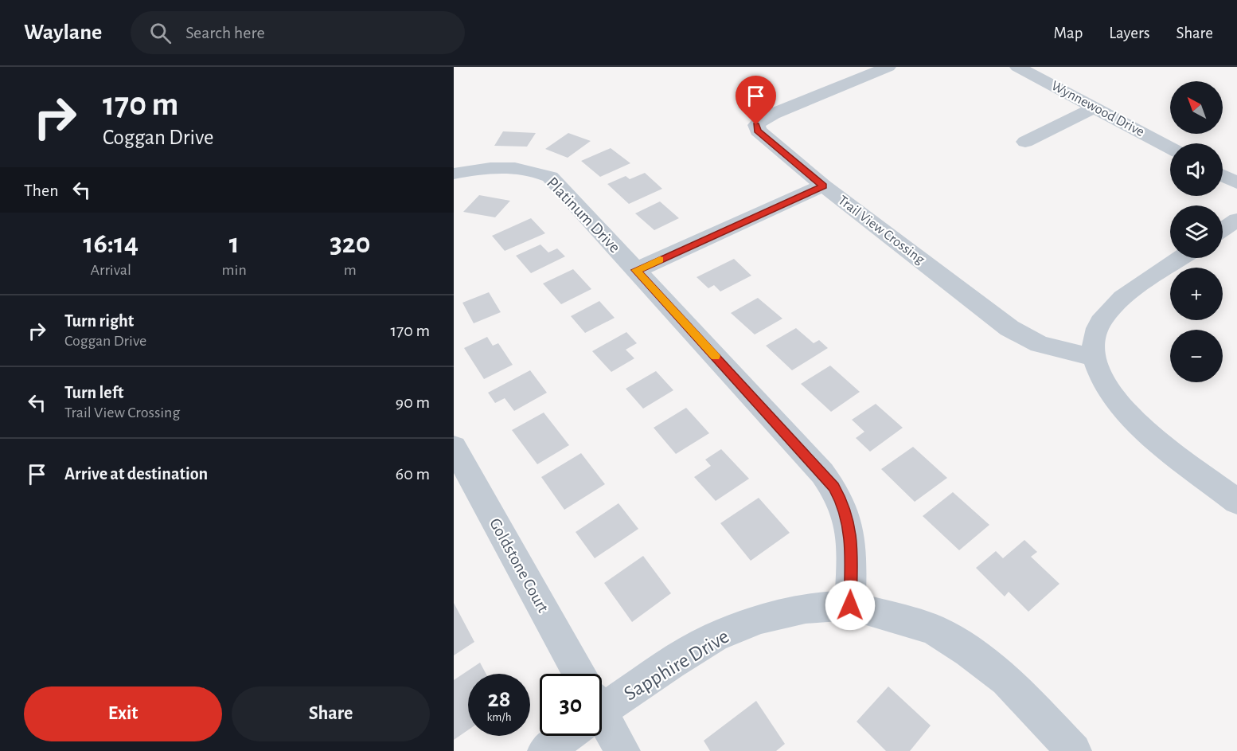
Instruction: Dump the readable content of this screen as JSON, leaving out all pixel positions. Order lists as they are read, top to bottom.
{
  "streets": {
    "street": [
      "Wynnewood Drive",
      "Platinum Drive",
      "Trail View Crossing",
      "Goldstone Court",
      "Sapphire Drive"
    ]
  },
  "crossings": [
    ["Platinum Drive", "Sapphire Drive"]
  ],
  "north": "top left",
  "page": {
    "header": "Waylane",
    "search": "Search here",
    "nav": ["Map", "Layers", "Share"],
    "turn": ["170 m", "Coggan Drive"],
    "map_buttons": ["+", "−"],
    "then": "Then",
    "eta": [
      "16:14",
      "Arrival",
      "1",
      "min",
      "320",
      "m"
    ],
    "list": [
      {
        "name": "Turn right",
        "note": "Coggan Drive",
        "value": "170 m"
      },
      {
        "name": "Turn left",
        "note": "Trail View Crossing",
        "value": "90 m"
      },
      {
        "name": "Arrive at destination",
        "value": "60 m"
      }
    ],
    "speed": "28 km/h",
    "limit": "30",
    "buttons": ["Exit", "Share"]
  }
}
